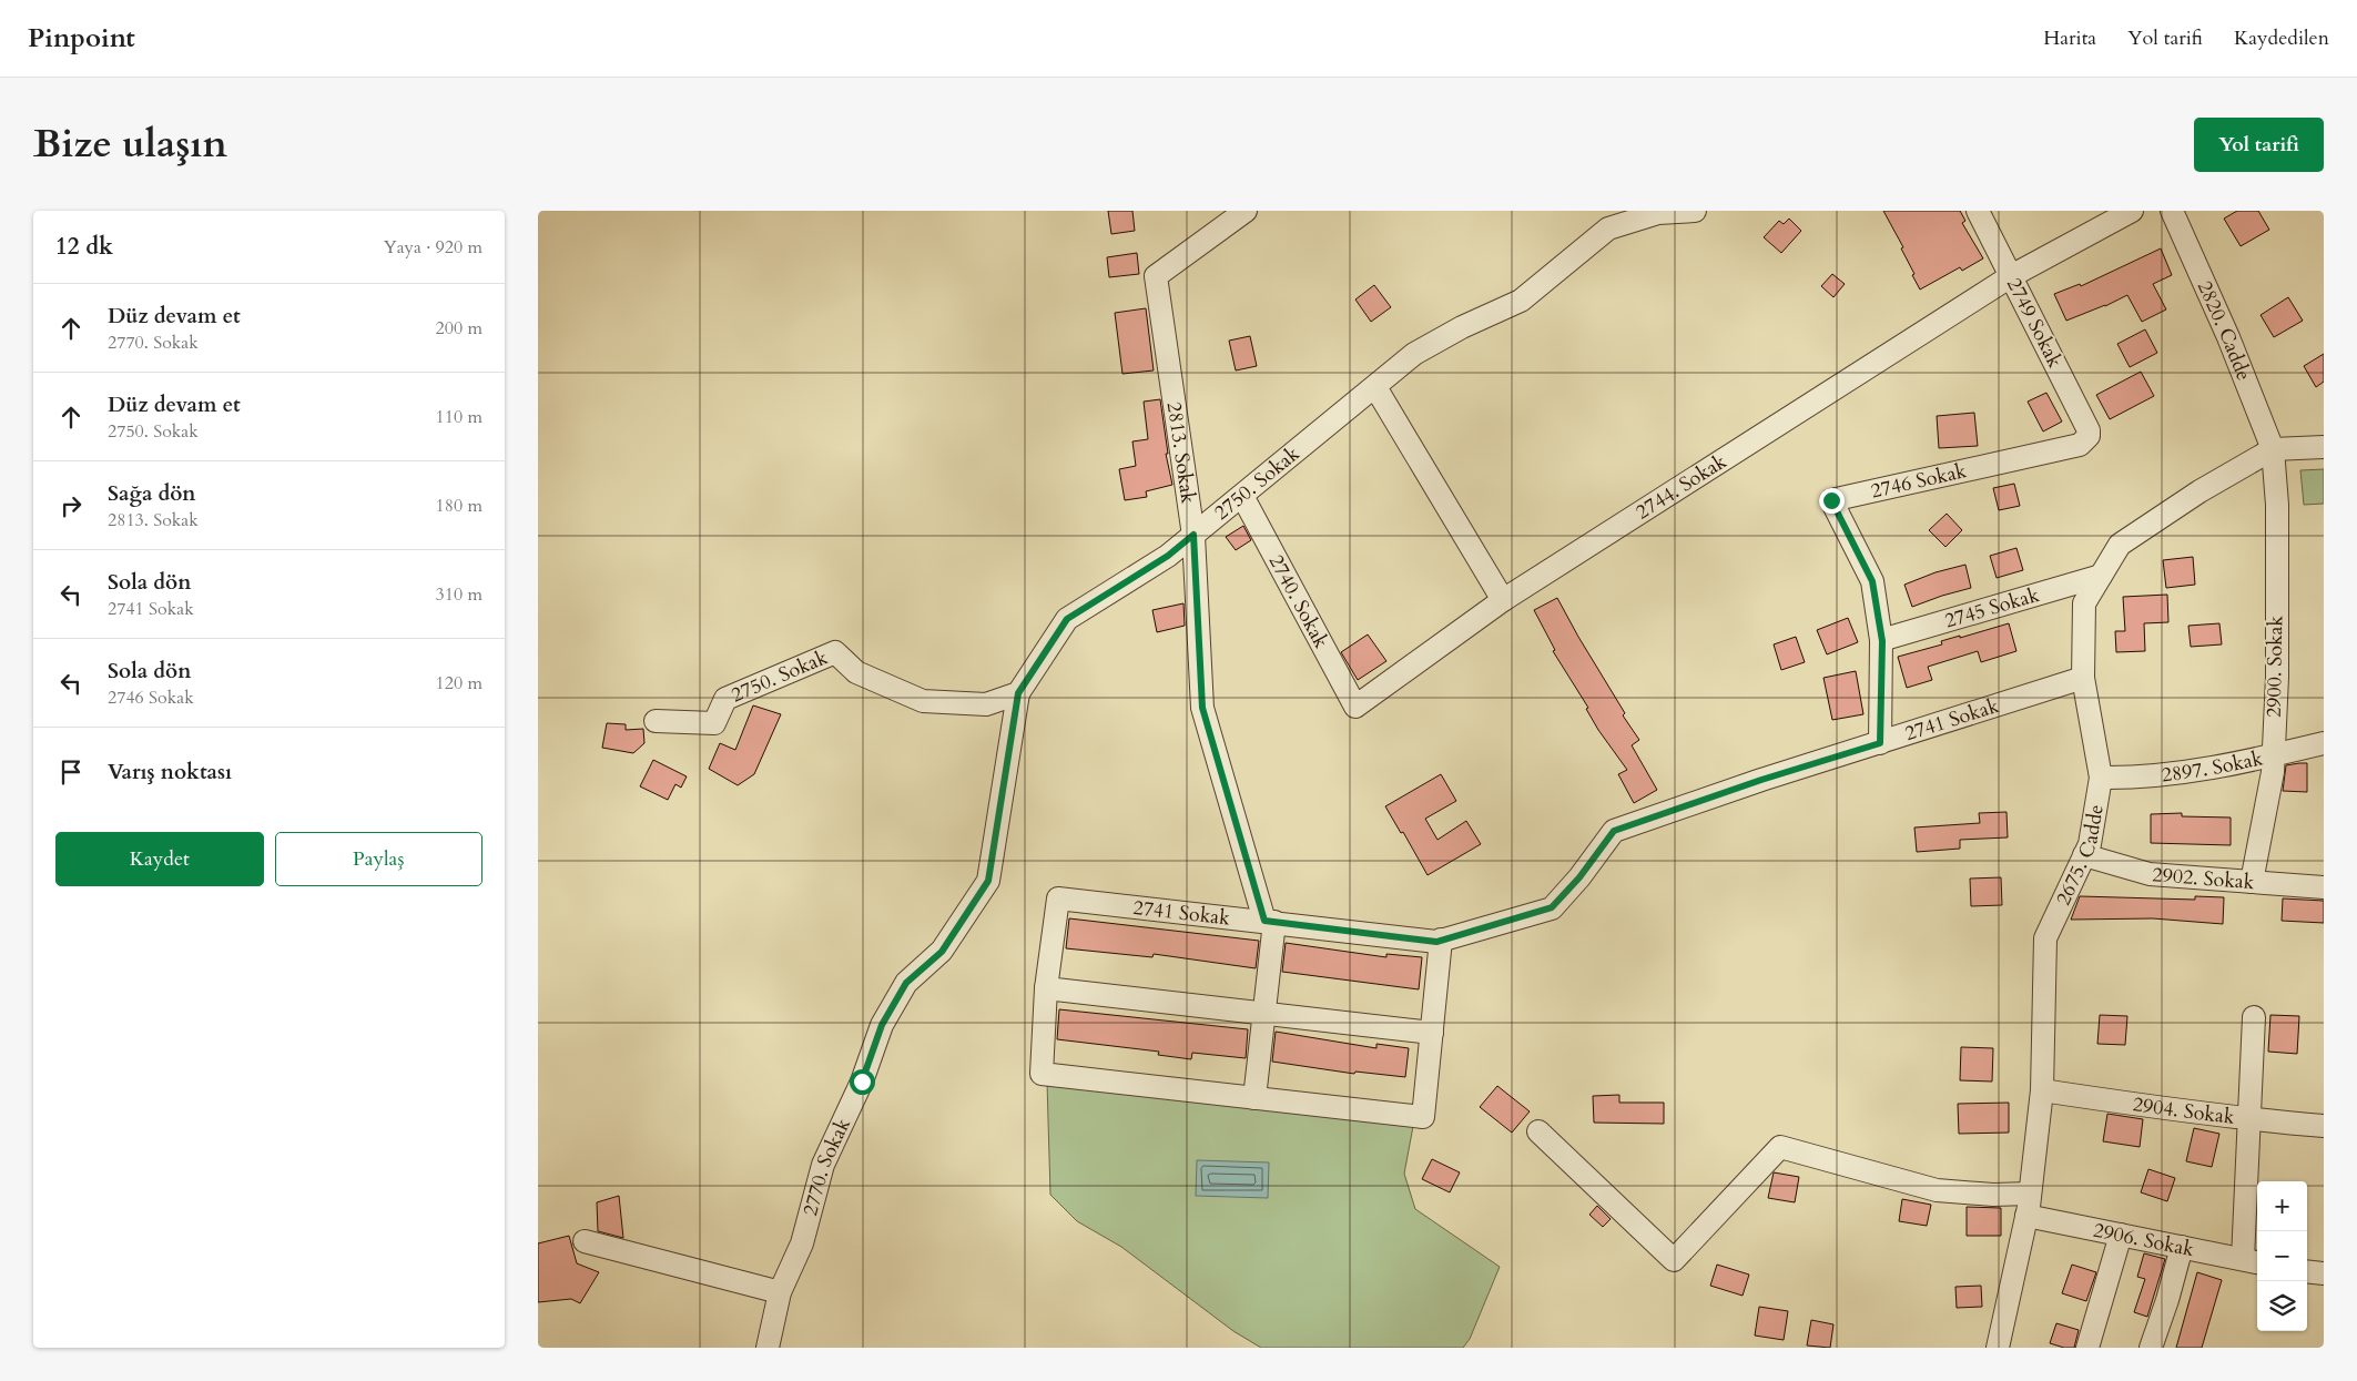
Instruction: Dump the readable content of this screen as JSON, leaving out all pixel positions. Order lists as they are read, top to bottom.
{
  "streets": {
    "street": [
      "2749 Sokak",
      "2820. Cadde",
      "2813. Sokak",
      "2746 Sokak",
      "2750. Sokak",
      "2744. Sokak",
      "2740. Sokak",
      "2745 Sokak",
      "2900. Sokak",
      "2741 Sokak",
      "2897. Sokak",
      "2675. Cadde",
      "2902. Sokak",
      "2904. Sokak",
      "2770. Sokak",
      "2906. Sokak"
    ]
  },
  "crossings": [
    ["2749 Sokak", "2746 Sokak"],
    ["2749 Sokak", "2744. Sokak"],
    ["2820. Cadde", "2900. Sokak"],
    ["2820. Cadde", "2675. Cadde"],
    ["2813. Sokak", "2750. Sokak"],
    ["2813. Sokak", "2741 Sokak"],
    ["2746 Sokak", "2745 Sokak"],
    ["2746 Sokak", "2741 Sokak"],
    ["2750. Sokak", "2740. Sokak"],
    ["2750. Sokak", "2770. Sokak"],
    ["2744. Sokak", "2740. Sokak"],
    ["2745 Sokak", "2675. Cadde"],
    ["2900. Sokak", "2897. Sokak"],
    ["2900. Sokak", "2675. Cadde"],
    ["2900. Sokak", "2902. Sokak"],
    ["2741 Sokak", "2675. Cadde"],
    ["2897. Sokak", "2675. Cadde"],
    ["2675. Cadde", "2902. Sokak"],
    ["2675. Cadde", "2904. Sokak"],
    ["2675. Cadde", "2906. Sokak"]
  ],
  "page": {
    "header": "Pinpoint",
    "nav": ["Harita", "Yol tarifi", "Kaydedilen"],
    "title": "Bize ulaşın",
    "buttons": [
      "Yol tarifi",
      ["Kaydet", "Paylaş"]
    ],
    "heading": ["12 dk", "Yaya · 920 m"],
    "list": [
      ["Düz devam et", "2770. Sokak", "200 m"],
      ["Düz devam et", "2750. Sokak", "110 m"],
      ["Sağa dön", "2813. Sokak", "180 m"],
      ["Sola dön", "2741 Sokak", "310 m"],
      ["Sola dön", "2746 Sokak", "120 m"],
      "Varış noktası"
    ],
    "map_buttons": ["+", "−"]
  }
}
